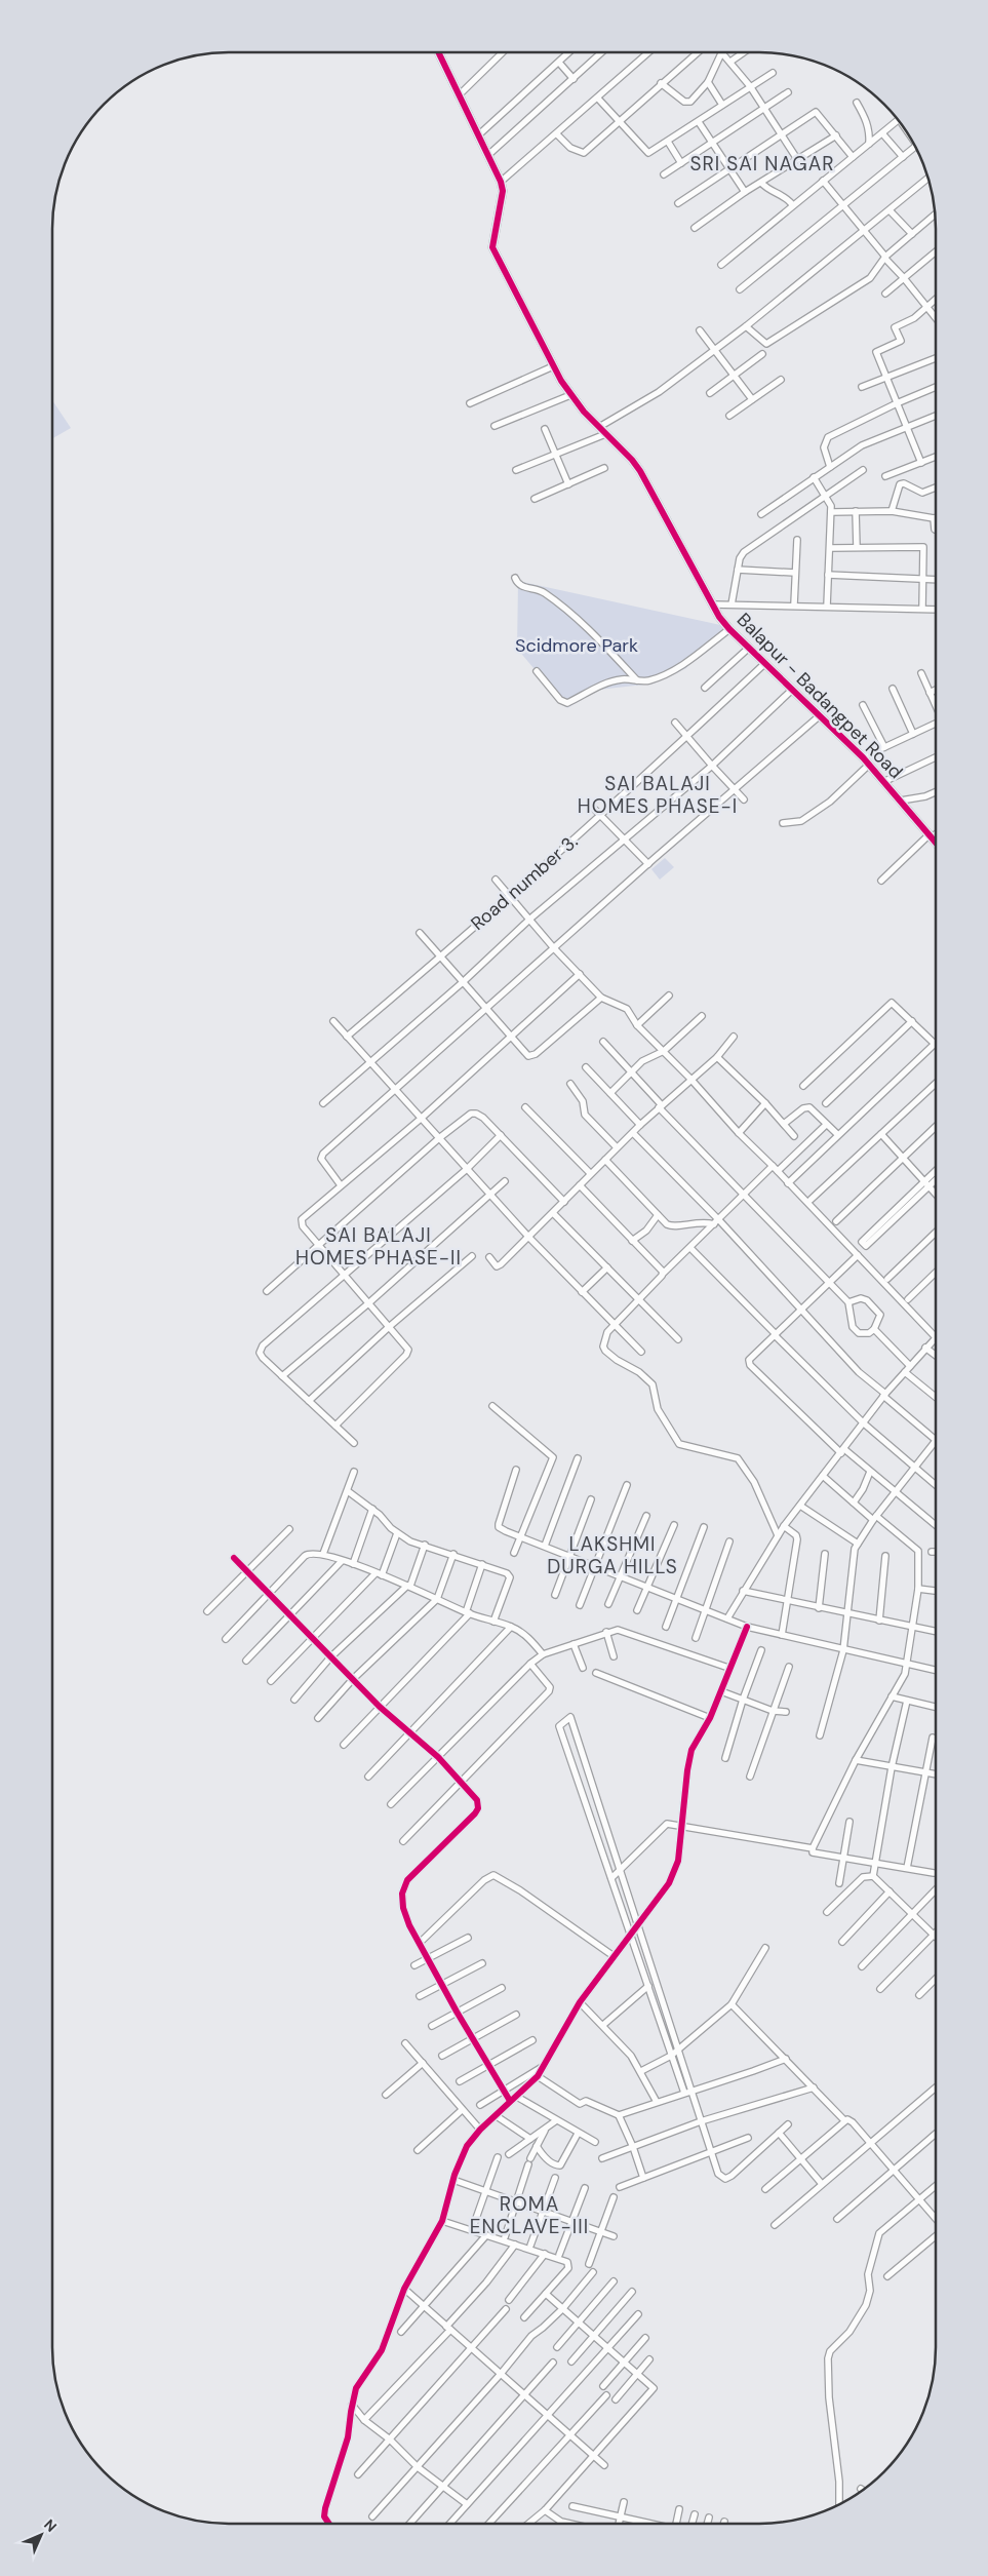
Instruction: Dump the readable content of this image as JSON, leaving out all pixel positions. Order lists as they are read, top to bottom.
{
  "streets": {
    "street": ["Balapur - Badangpet Road", "Road number 3."]
  },
  "crossings": [
    ["Balapur - Badangpet Road", "Road number 3."]
  ],
  "districts": [
    "SRI SAI NAGAR",
    "SAI BALAJI HOMES PHASE-I",
    "SAI BALAJI HOMES PHASE-II",
    "LAKSHMI DURGA HILLS",
    "ROMA ENCLAVE-III"
  ],
  "parks": ["Scidmore Park"],
  "north": "top right"
}
